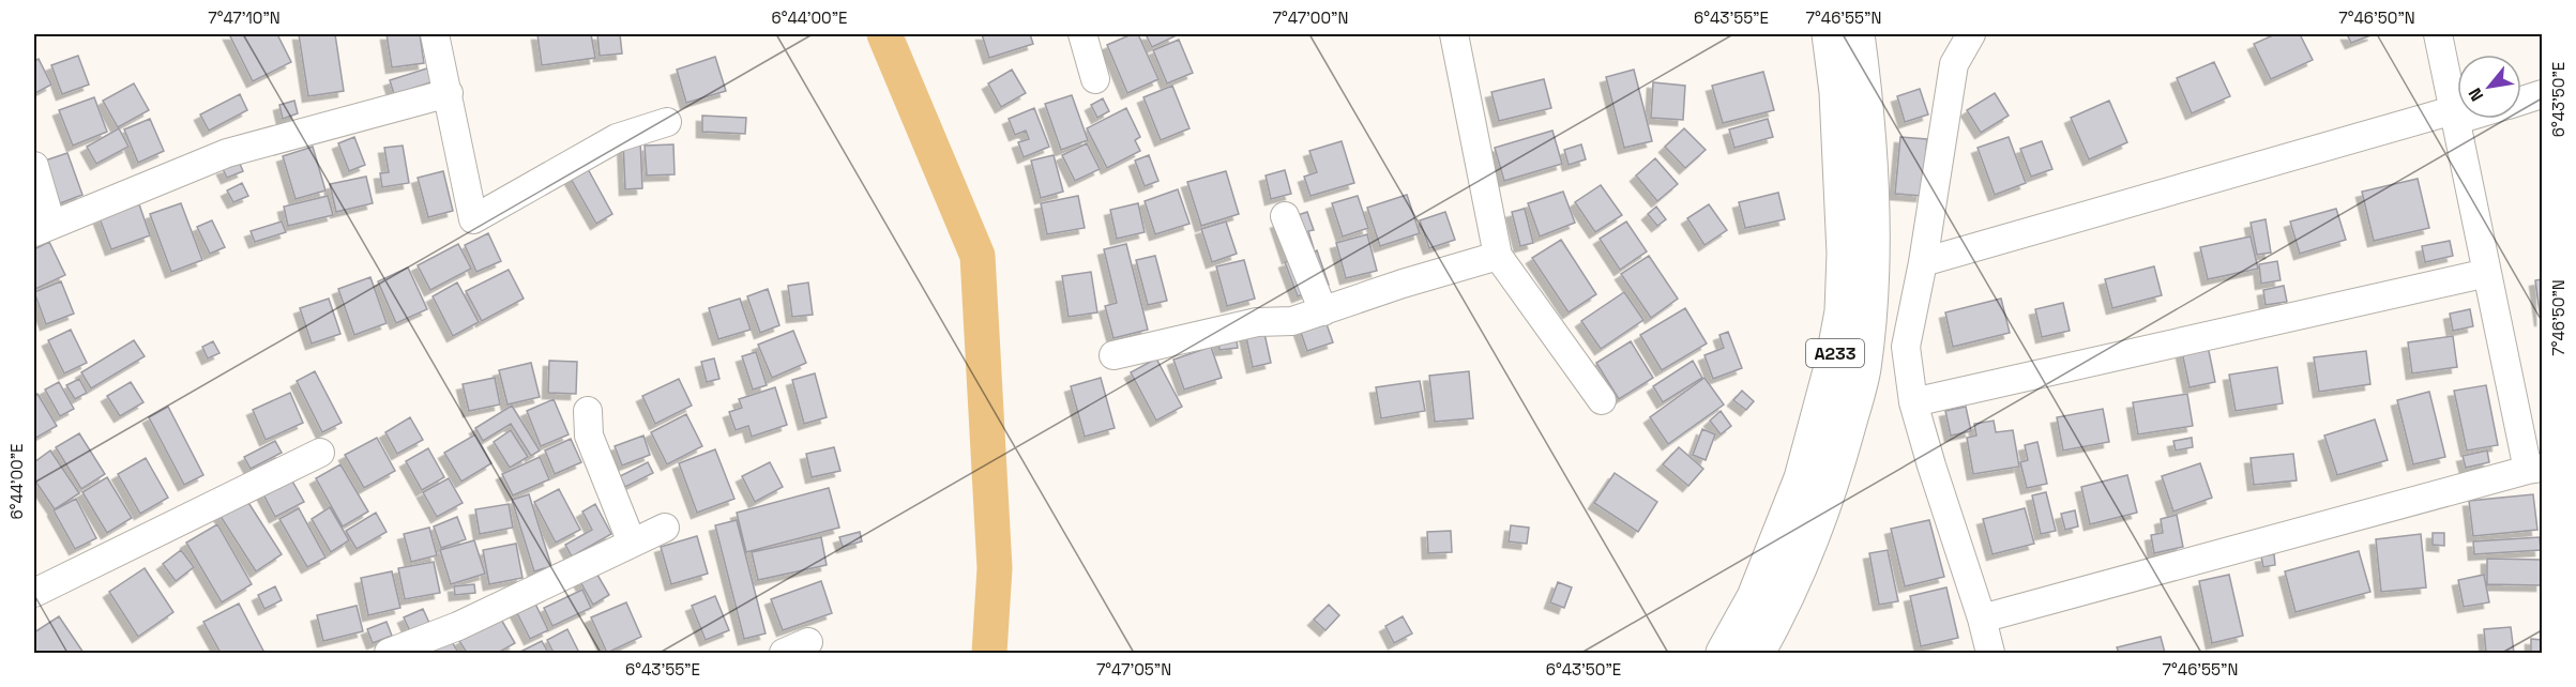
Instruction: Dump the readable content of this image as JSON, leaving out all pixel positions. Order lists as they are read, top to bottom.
{
  "streets": {
    "highway": ["A233"]
  },
  "north": "bottom left",
  "coordinates": [
    "7°47'10\"N",
    "6°44'00\"E",
    "7°47'00\"N",
    "6°43'55\"E",
    "7°46'55\"N",
    "7°46'50\"N",
    "6°43'50\"E",
    "7°47'05\"N"
  ]
}
